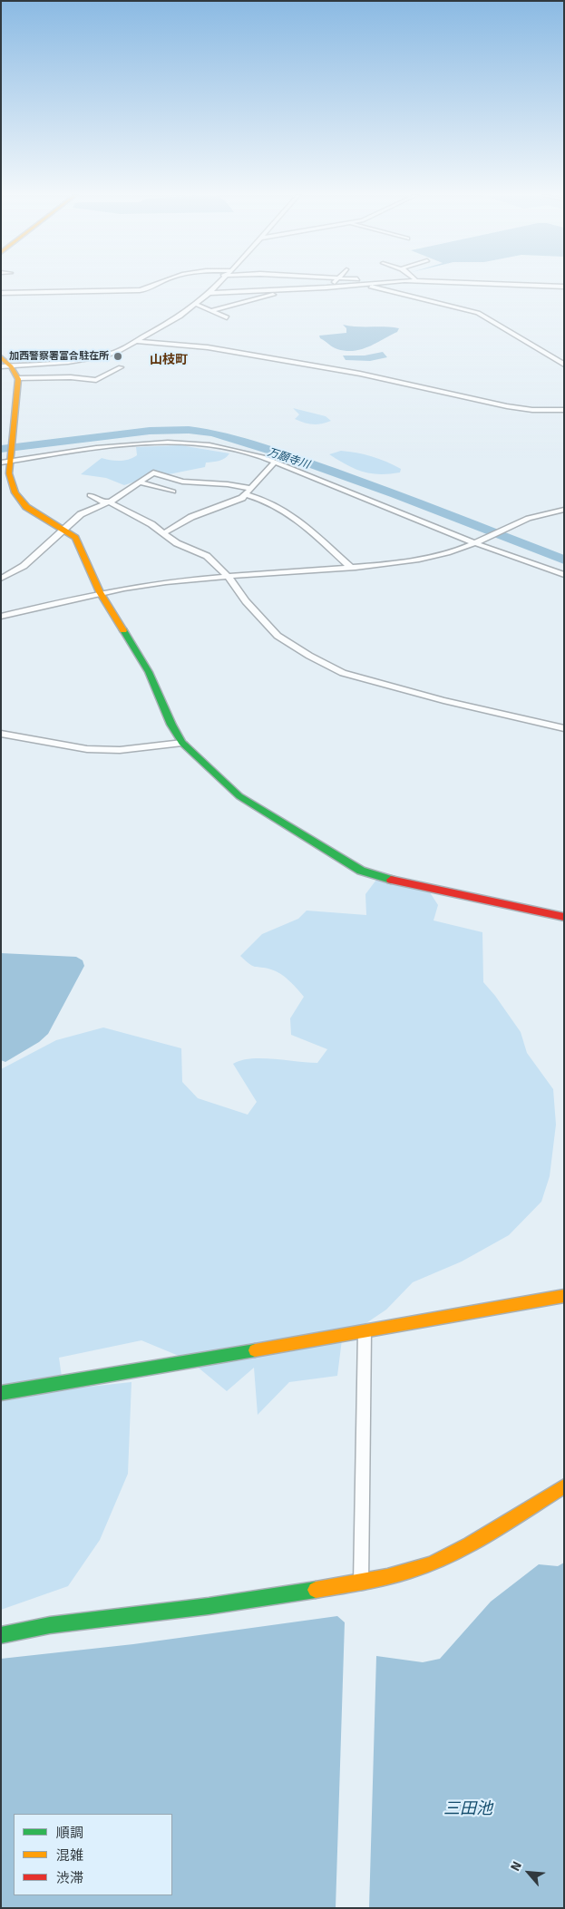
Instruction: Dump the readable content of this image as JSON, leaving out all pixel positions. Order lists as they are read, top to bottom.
{
  "districts": ["山枝町"],
  "water": ["万願寺川", "三田池"],
  "places": ["加西警察署富合駐在所"],
  "legend": ["順調", "混雑", "渋滞"],
  "north": "top left"
}
